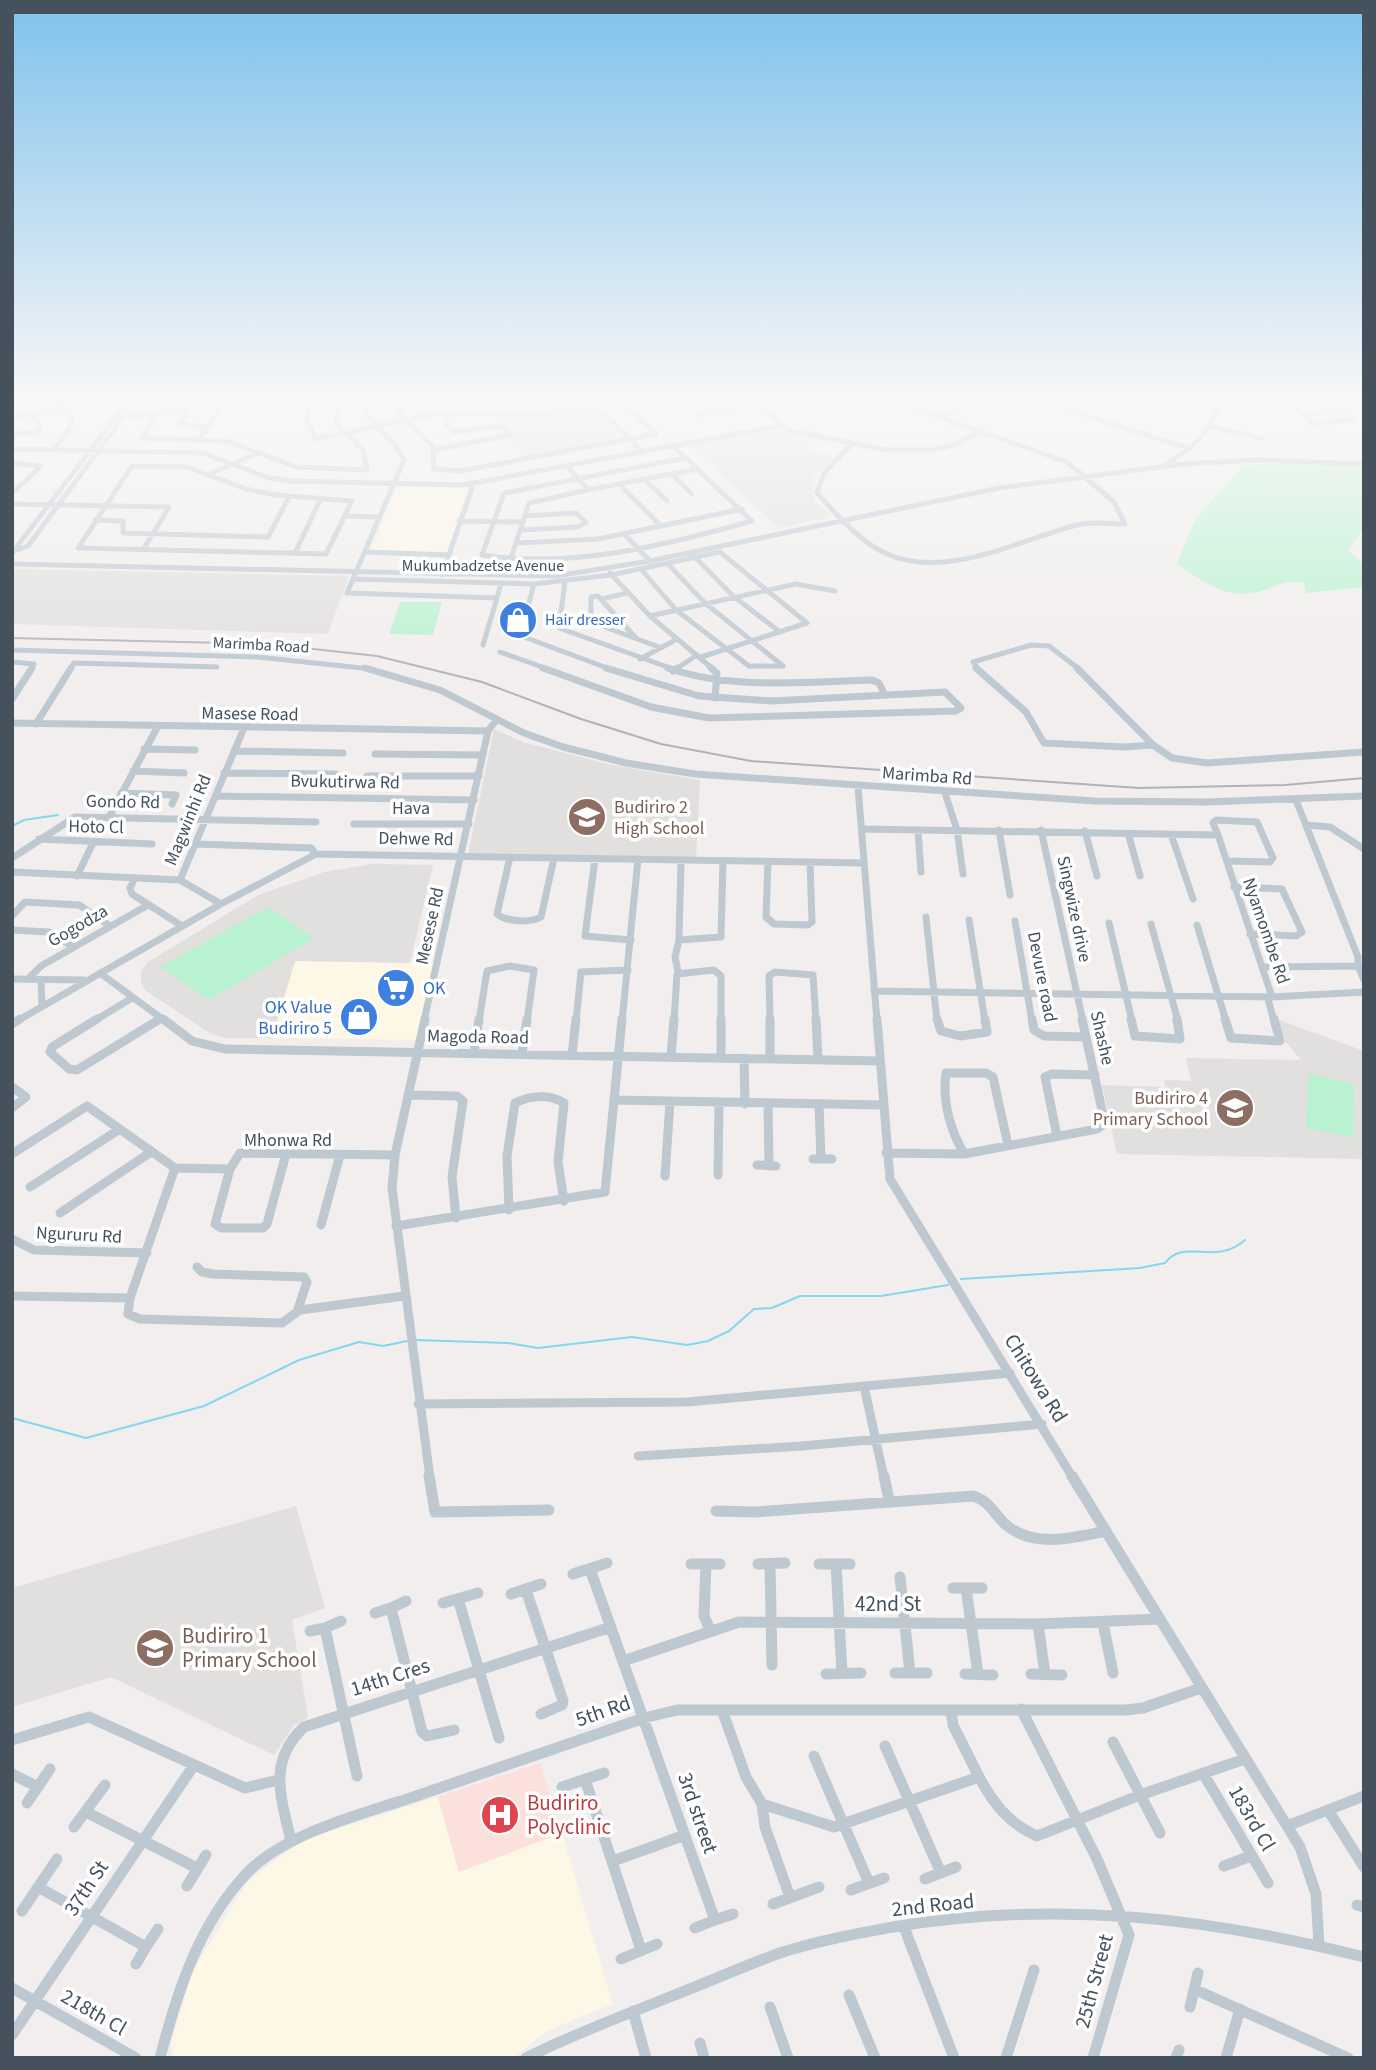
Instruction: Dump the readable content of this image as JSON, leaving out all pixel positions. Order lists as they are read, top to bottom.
{
  "streets": {
    "street": [
      "Mukumbadzetse Avenue",
      "Marimba Road",
      "Masese Road",
      "Marimba Rd",
      "Bvukutirwa Rd",
      "Gondo Rd",
      "Hava",
      "Magwinhi Rd",
      "Hoto Cl",
      "Dehwe Rd",
      "Singwize drive",
      "Gogodza",
      "Mesese Rd",
      "Nyamombe Rd",
      "Devure road",
      "Magoda Road",
      "Shashe",
      "Mhonwa Rd",
      "Ngururu Rd",
      "Chitowa Rd",
      "42nd St",
      "14th Cres",
      "5th Rd",
      "3rd street",
      "183rd Cl",
      "37th St",
      "2nd Road",
      "25th Street",
      "218th Cl"
    ]
  },
  "crossings": [
    ["Marimba Road", "Marimba Rd"],
    ["Marimba Road", "Mesese Rd"],
    ["Masese Road", "Magwinhi Rd"],
    ["Masese Road", "Mesese Rd"],
    ["Marimba Rd", "Mesese Rd"],
    ["Marimba Rd", "Chitowa Rd"],
    ["Bvukutirwa Rd", "Magwinhi Rd"],
    ["Bvukutirwa Rd", "Mesese Rd"],
    ["Gondo Rd", "Magwinhi Rd"],
    ["Gondo Rd", "Hoto Cl"],
    ["Hava", "Mesese Rd"],
    ["Magwinhi Rd", "Dehwe Rd"],
    ["Dehwe Rd", "Mesese Rd"],
    ["Dehwe Rd", "Magoda Road"],
    ["Dehwe Rd", "Chitowa Rd"],
    ["Singwize drive", "Nyamombe Rd"],
    ["Singwize drive", "Shashe"],
    ["Mesese Rd", "Magoda Road"],
    ["Mesese Rd", "Mhonwa Rd"],
    ["Nyamombe Rd", "Devure road"],
    ["Nyamombe Rd", "Shashe"],
    ["Nyamombe Rd", "Chitowa Rd"],
    ["Devure road", "Shashe"],
    ["Magoda Road", "Chitowa Rd"],
    ["Chitowa Rd", "42nd St"],
    ["Chitowa Rd", "5th Rd"],
    ["Chitowa Rd", "2nd Road"],
    ["42nd St", "3rd street"],
    ["14th Cres", "5th Rd"],
    ["14th Cres", "3rd street"],
    ["5th Rd", "3rd street"],
    ["5th Rd", "25th Street"],
    ["37th St", "218th Cl"],
    ["2nd Road", "25th Street"]
  ],
  "places": {
    "shop": ["Hair dresser", "OK Value Budiriro 5"],
    "school or university": ["Budiriro 2 High School", "Budiriro 4 Primary School", "Budiriro 1 Primary School"],
    "supermarket": ["OK"],
    "hospital": ["Budiriro Polyclinic"]
  }
}
